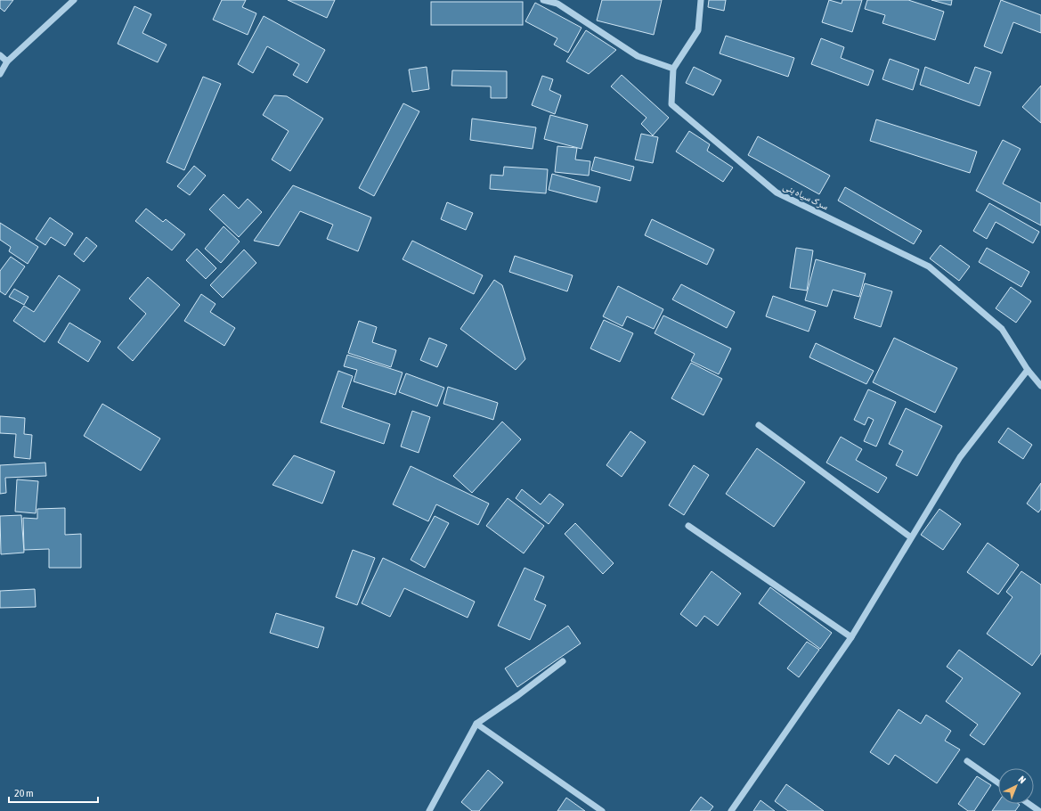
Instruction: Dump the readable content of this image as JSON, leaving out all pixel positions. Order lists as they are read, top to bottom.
{
  "streets": {
    "street": ["سرک سیاه بنی"]
  },
  "scale_bar": "20 m",
  "north": "top right"
}
